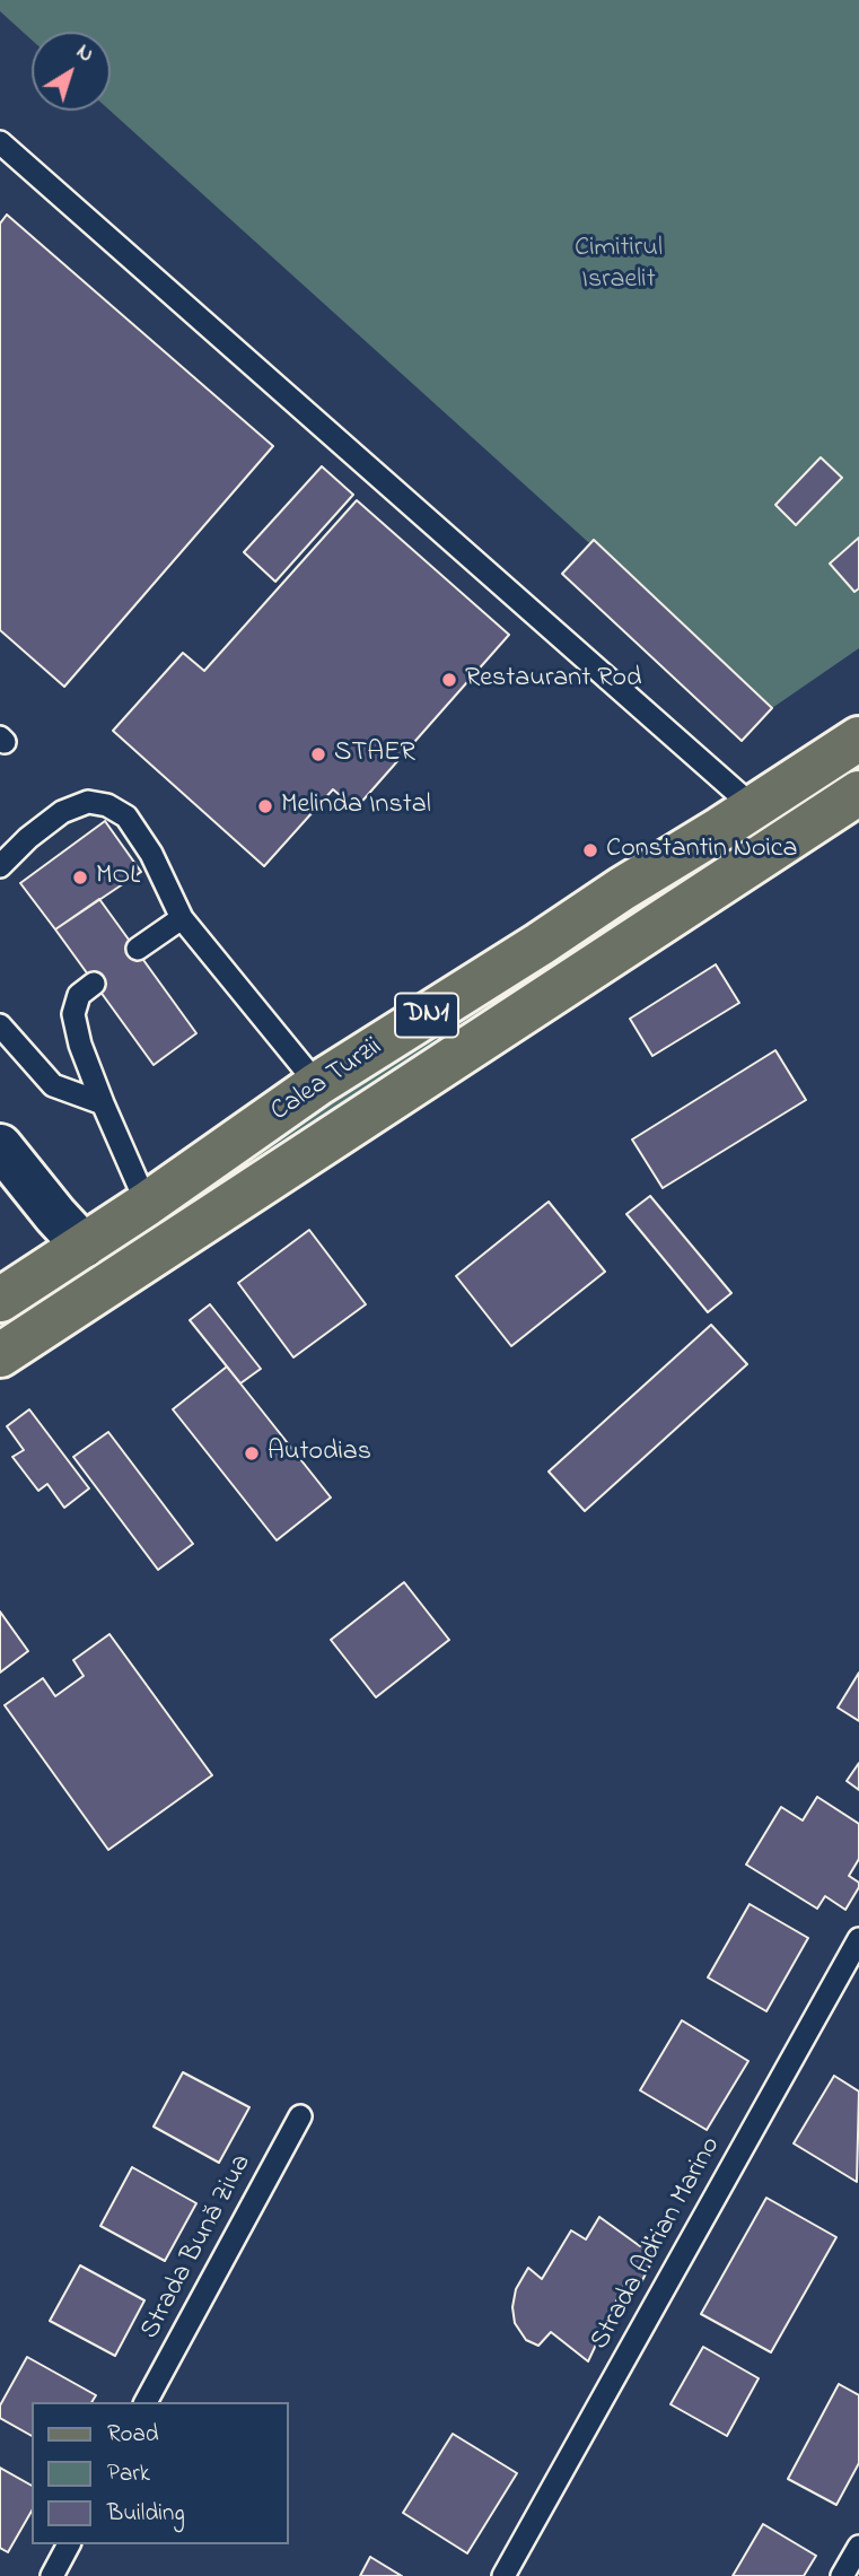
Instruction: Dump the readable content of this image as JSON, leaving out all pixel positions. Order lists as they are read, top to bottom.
{
  "streets": {
    "main road": ["DN1", "Calea Turzii"],
    "lane": ["Strada Adrian Marino", "Strada Bună Ziua"]
  },
  "parks": ["Cimitirul Israelit"],
  "places": [
    "Restaurant Rod",
    "STAER",
    "Melinda Instal",
    "Constantin Noica",
    "MOL",
    "Autodias"
  ],
  "legend": ["Road", "Park", "Building"],
  "north": "top right"
}
